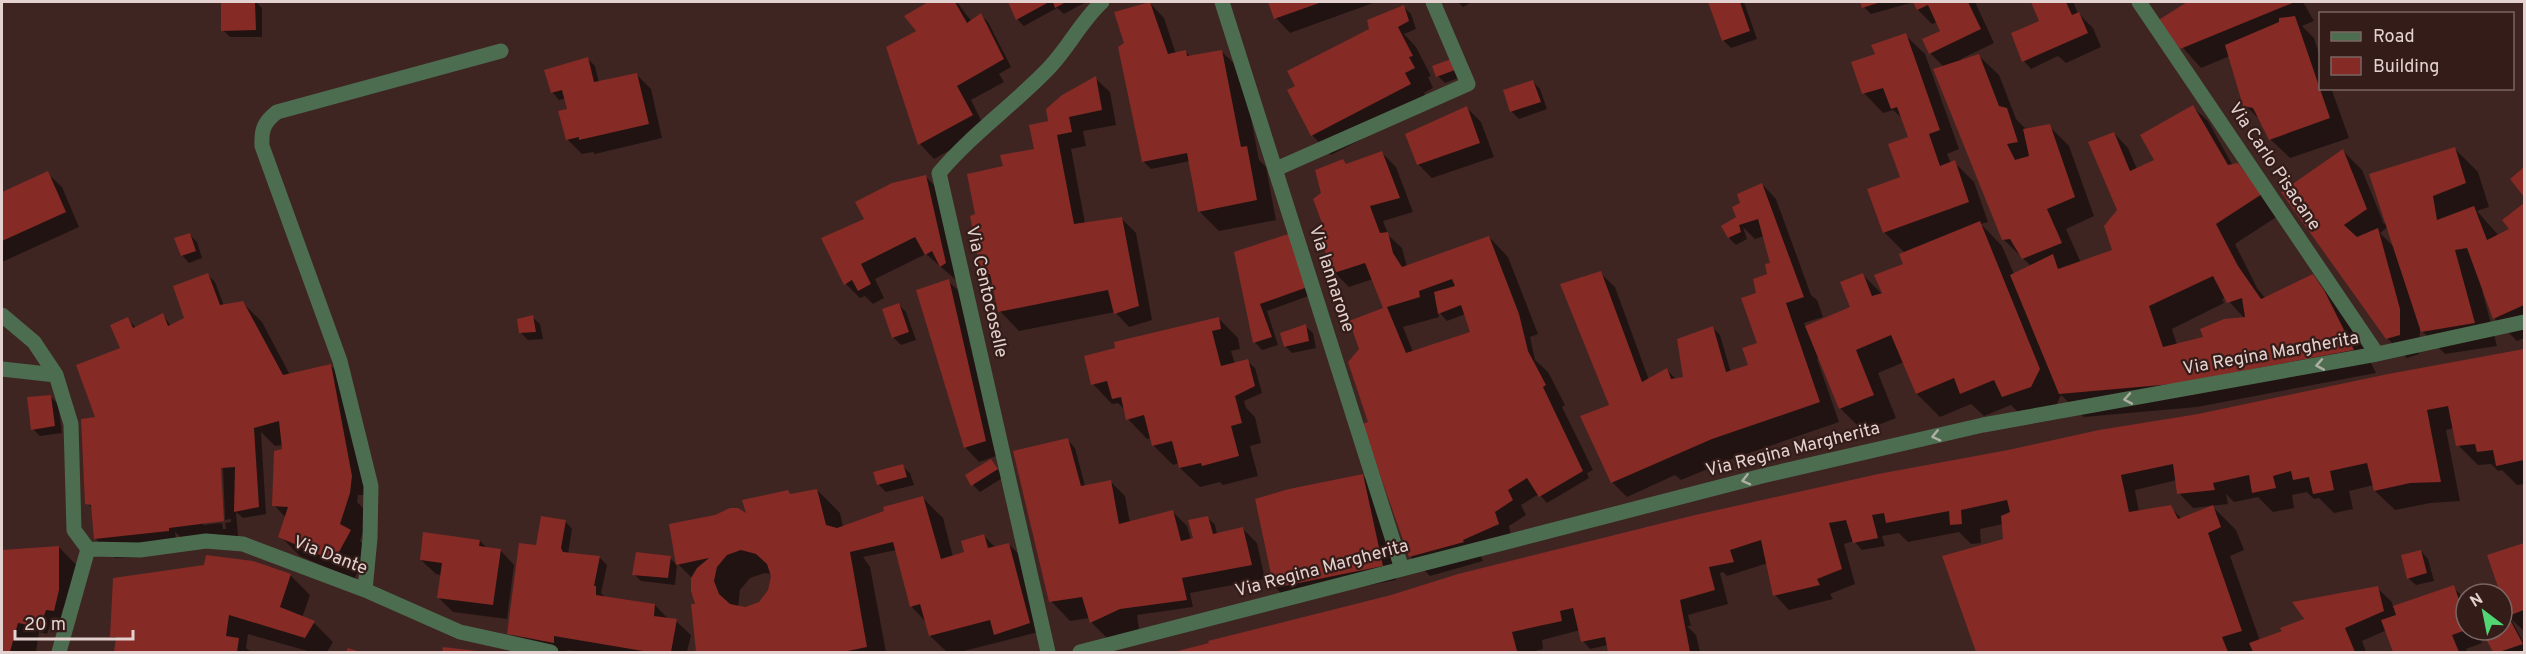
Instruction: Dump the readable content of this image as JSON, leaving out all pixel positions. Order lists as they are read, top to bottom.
{
  "streets": {
    "street": [
      "Via Carlo Pisacane",
      "Via Iannarone",
      "Via Centocoselle",
      "Via Regina Margherita",
      "Via Dante"
    ]
  },
  "crossings": [
    ["Via Carlo Pisacane", "Via Regina Margherita"],
    ["Via Iannarone", "Via Regina Margherita"]
  ],
  "one_way": ["Via Regina Margherita"],
  "legend": ["Road", "Building"],
  "scale_bar": "20 m",
  "north": "top left"
}
